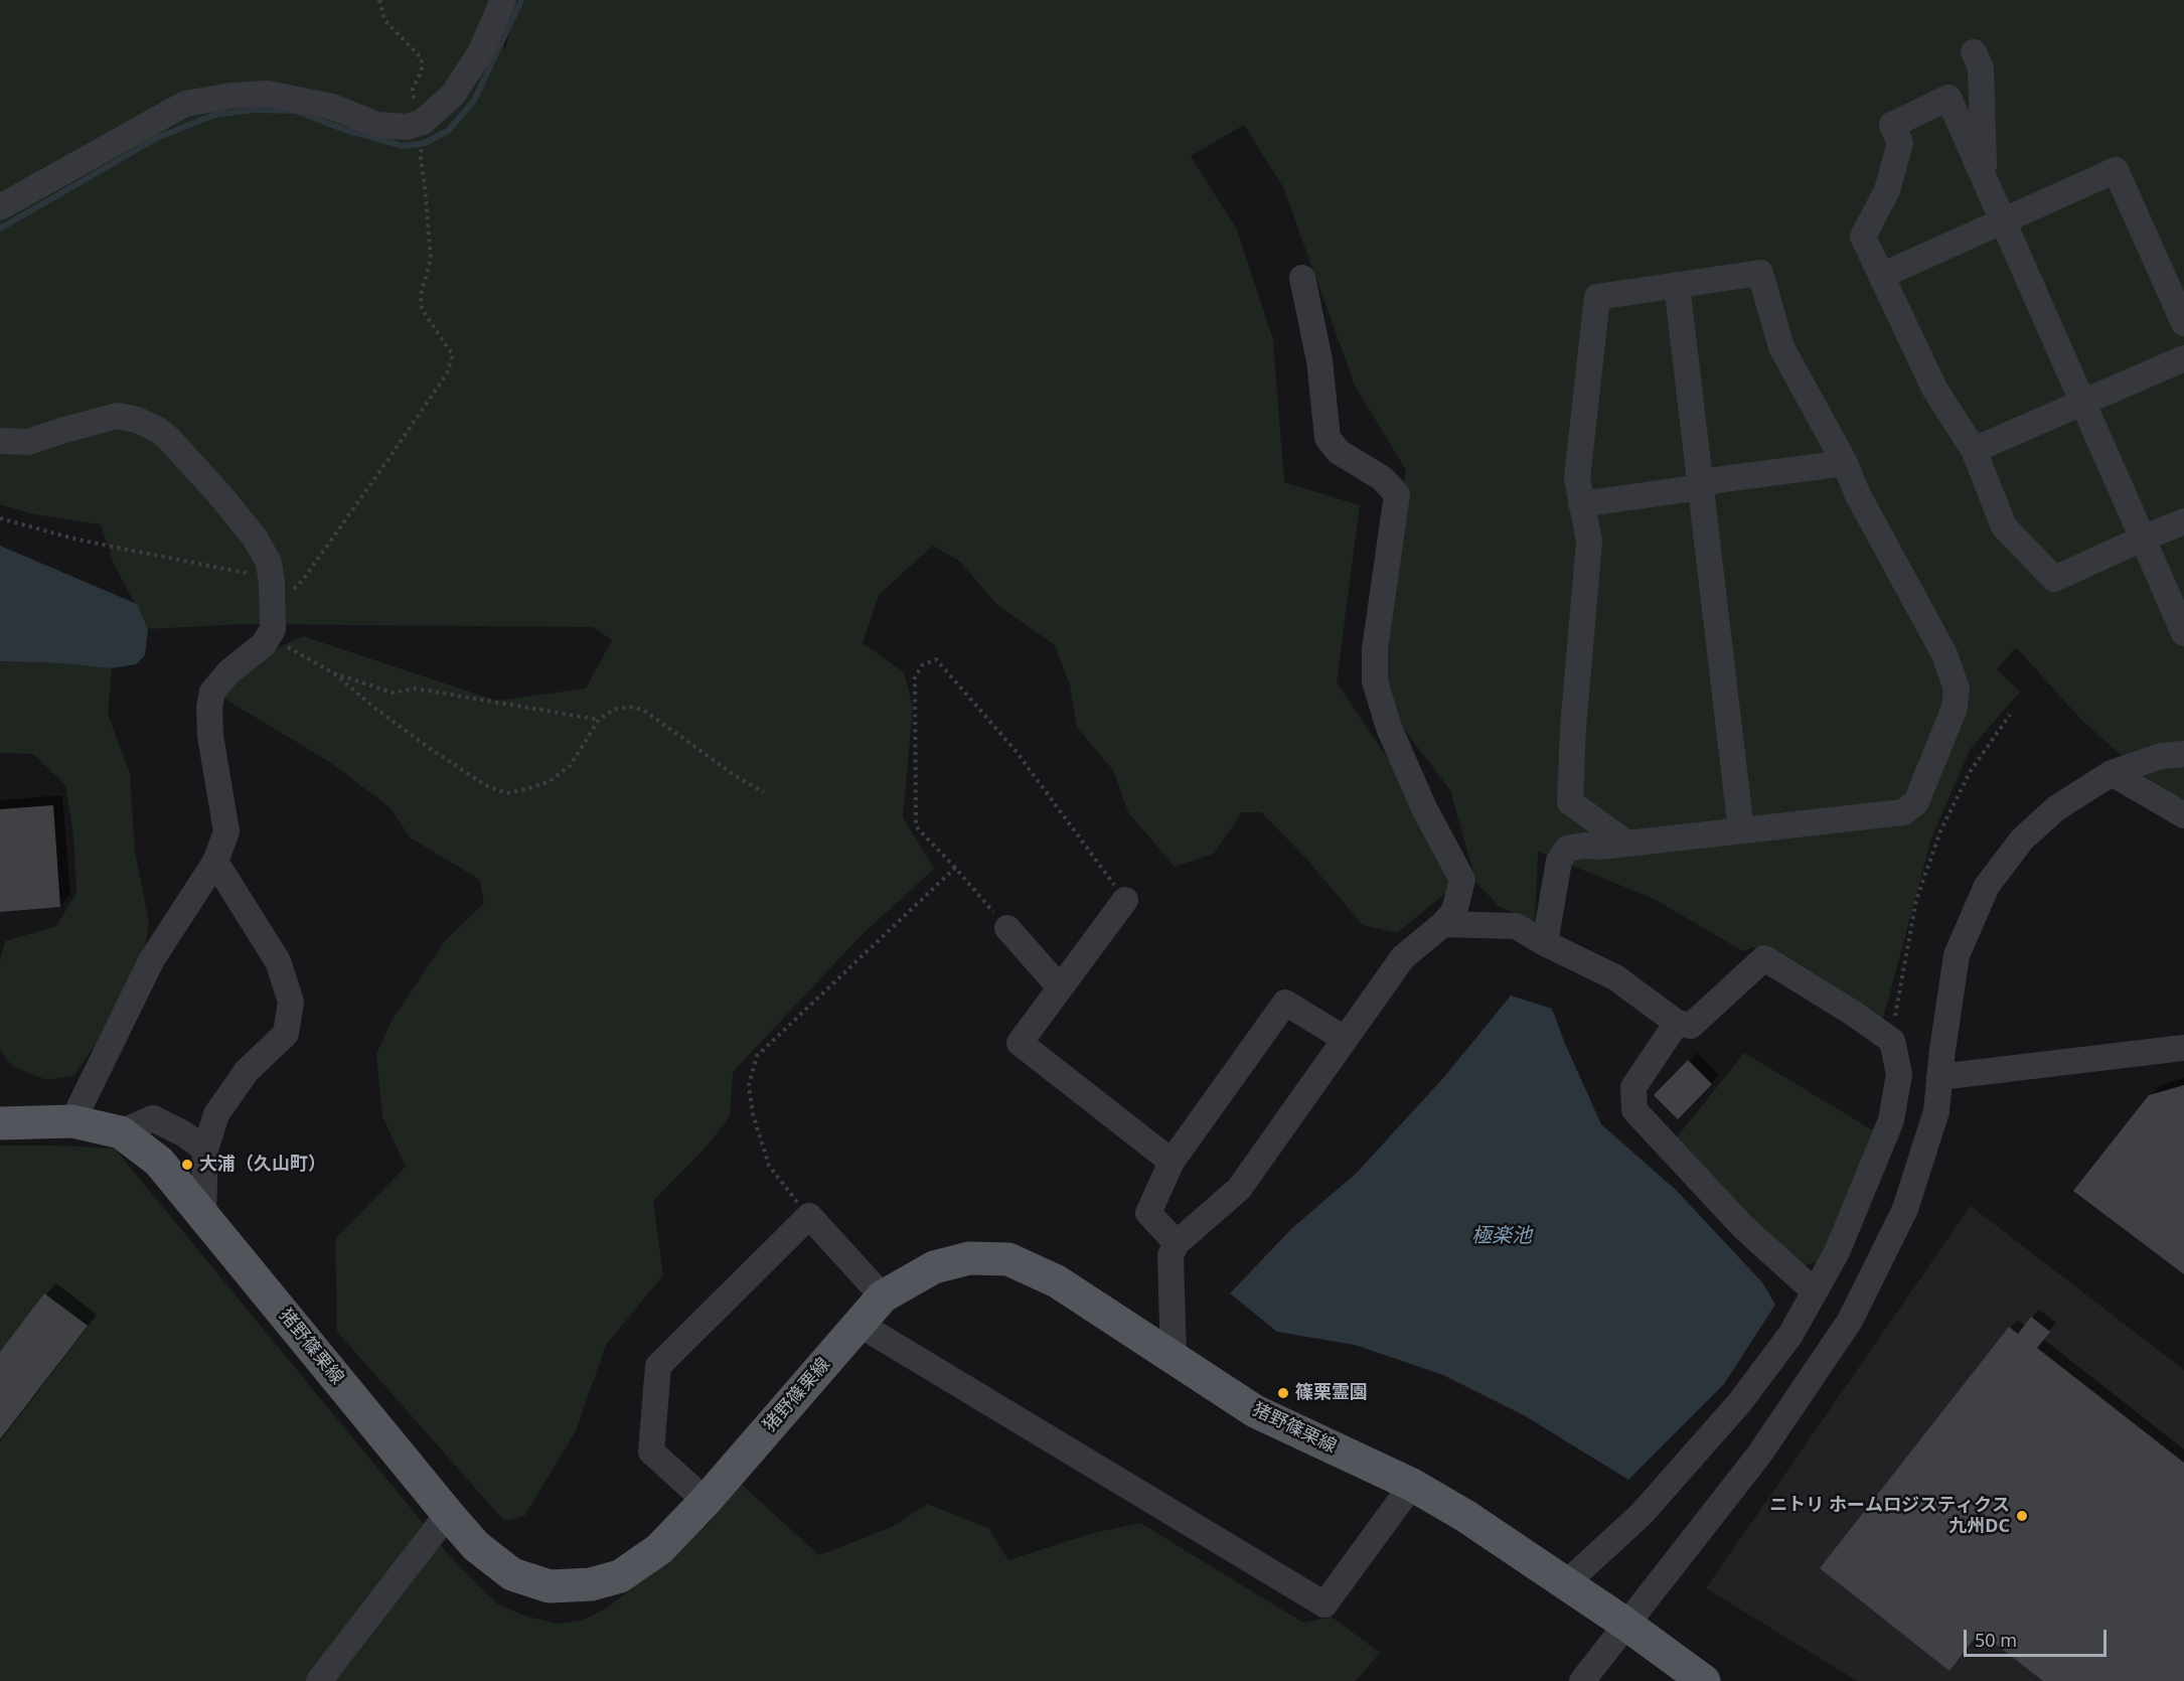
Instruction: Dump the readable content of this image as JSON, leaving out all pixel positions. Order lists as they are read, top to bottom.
{
  "streets": {
    "main road": ["猪野篠栗線"]
  },
  "water": ["極楽池"],
  "places": ["大浦（久山町）", "篠栗霊園", "ニトリ ホームロジスティクス 九州DC"],
  "scale_bar": "50 m"
}
